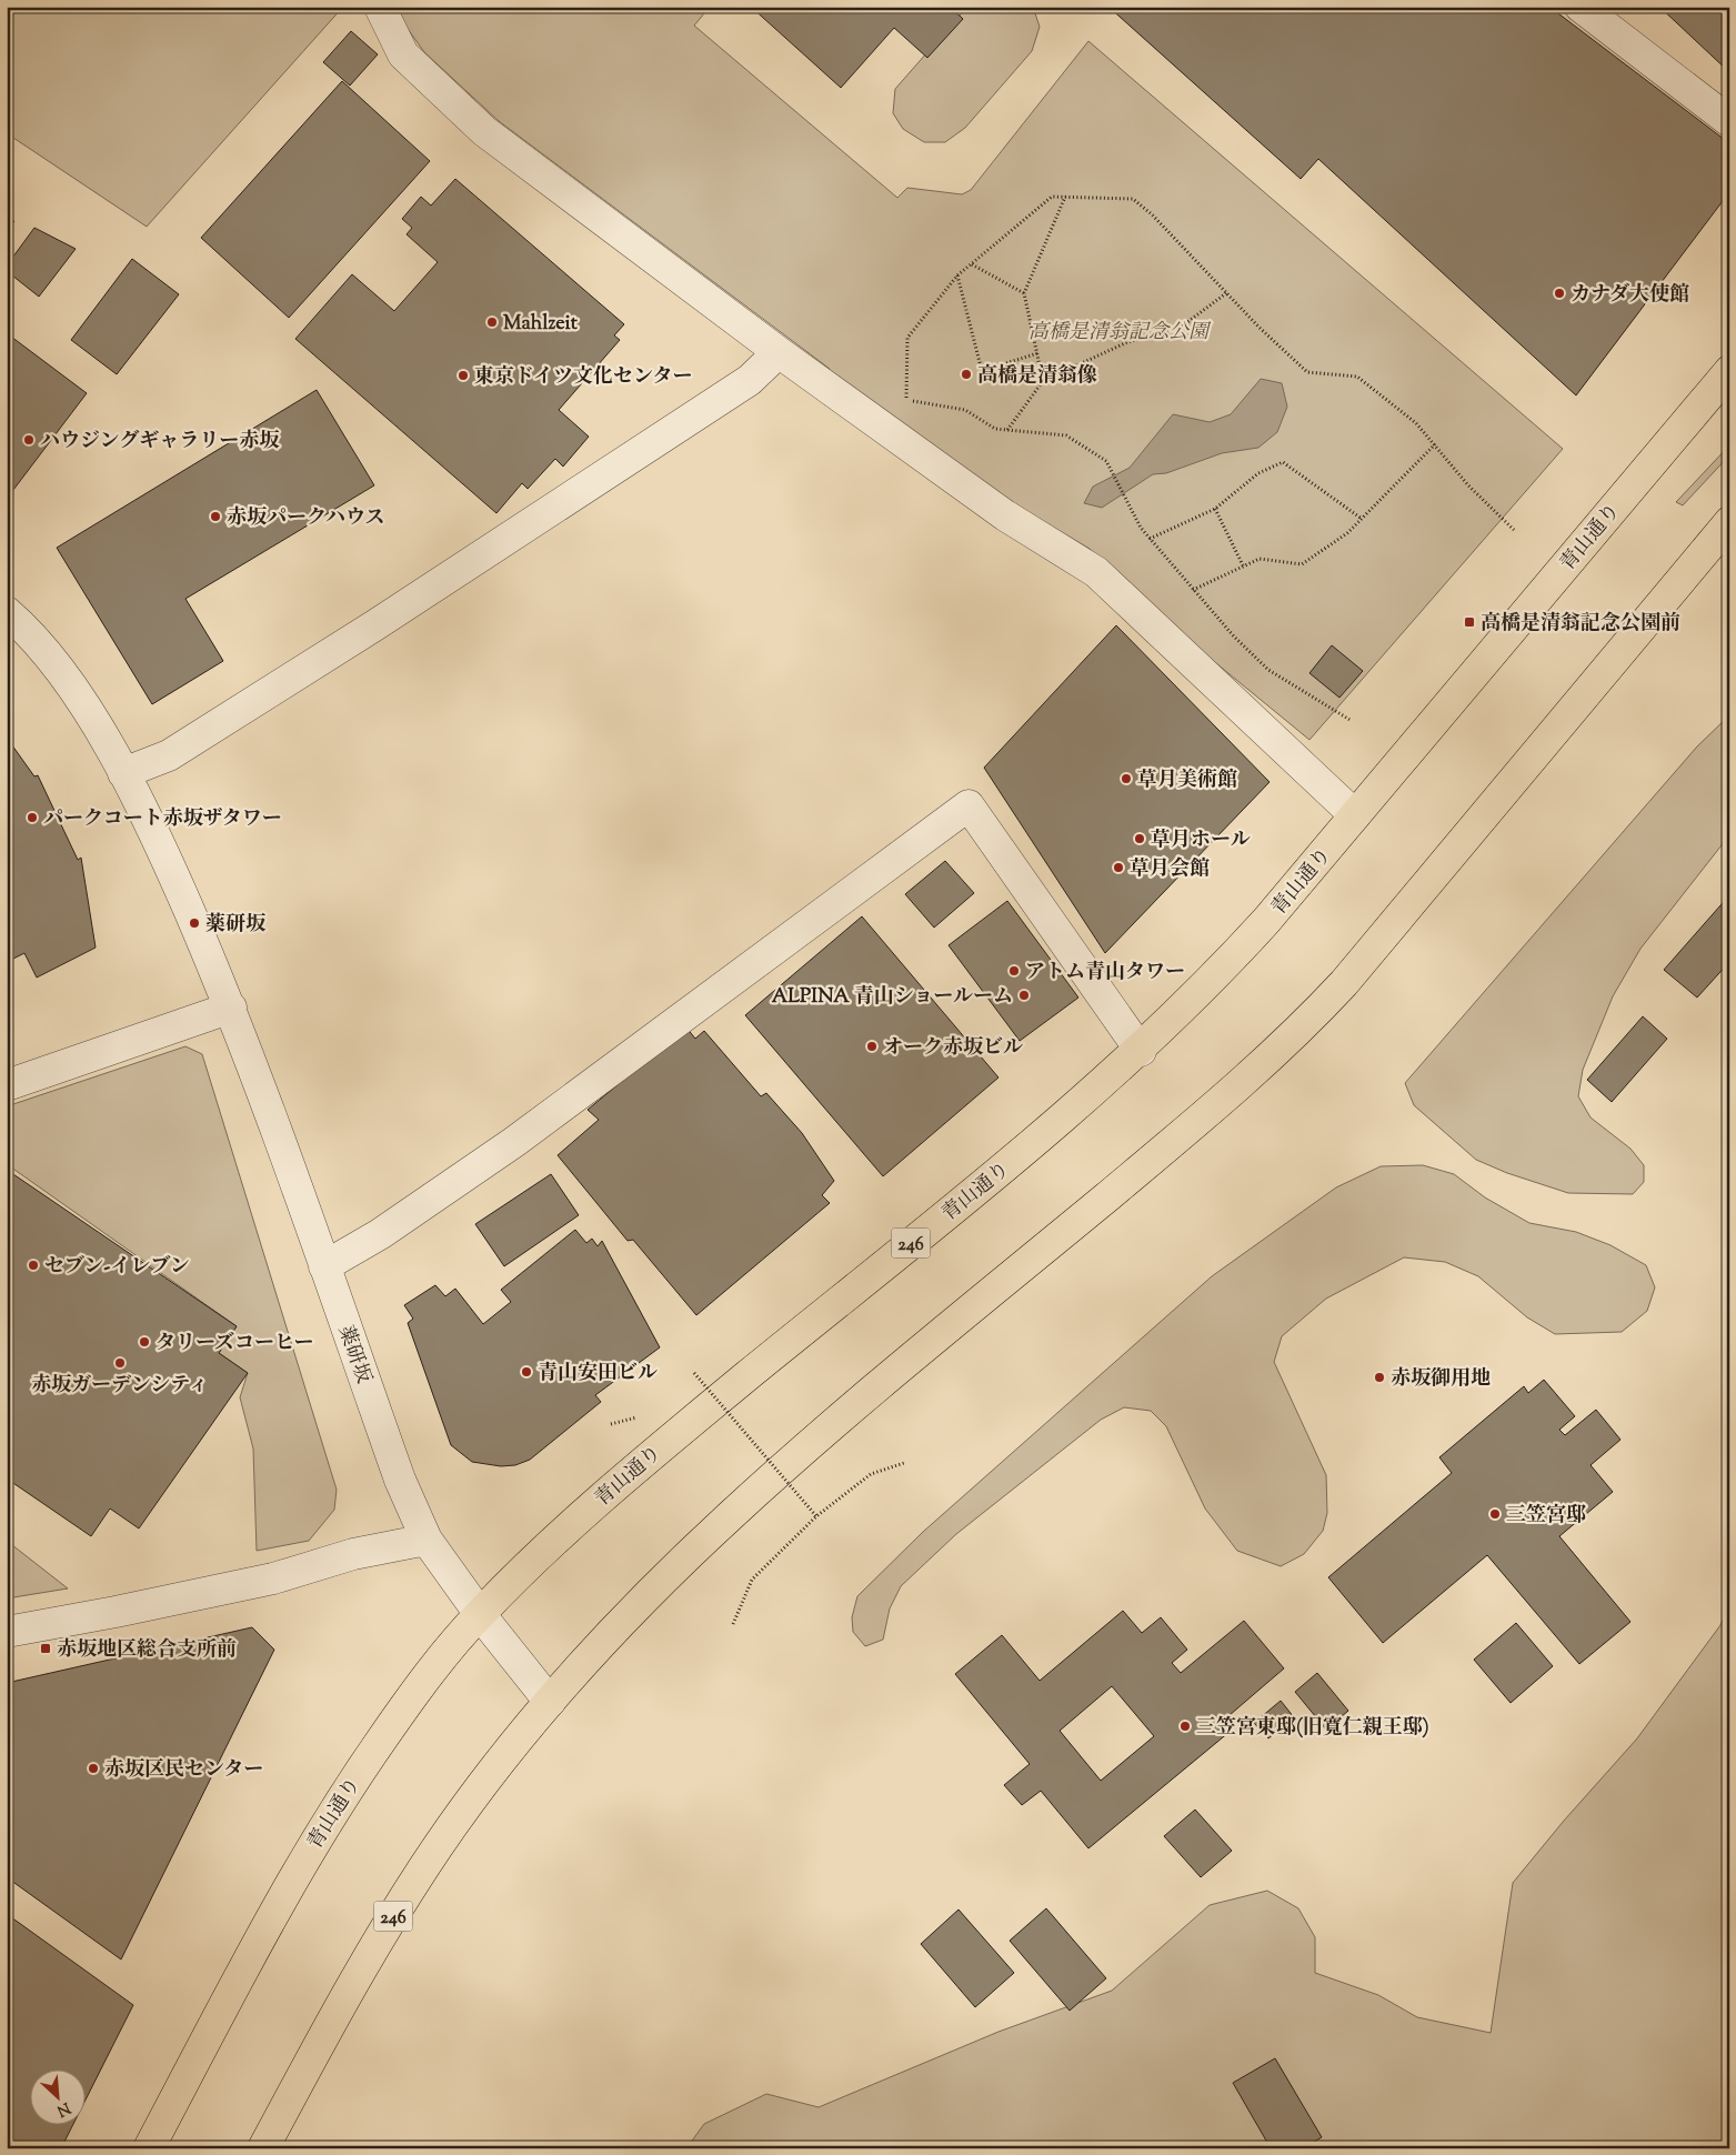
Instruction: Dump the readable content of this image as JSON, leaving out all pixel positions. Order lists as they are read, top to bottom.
{
  "streets": {
    "highway": ["青山通り", "246"],
    "street": ["薬研坂"]
  },
  "crossings": [
    ["青山通り", "薬研坂"],
    ["246", "薬研坂"]
  ],
  "parks": ["高橋是清翁記念公園"],
  "places": {
    "other": [
      "カナダ大使館",
      "Mahlzeit",
      "高橋是清翁像",
      "東京ドイツ文化センター",
      "ハウジングギャラリー赤坂",
      "赤坂パークハウス",
      "草月美術館",
      "パークコート赤坂ザタワー",
      "草月ホール",
      "草月会館",
      "薬研坂",
      "アトム青山タワー",
      "ALPINA 青山ショールーム",
      "オーク赤坂ビル",
      "セブン-イレブン",
      "タリーズコーヒー",
      "赤坂ガーデンシティ",
      "青山安田ビル",
      "赤坂御用地",
      "三笠宮邸",
      "三笠宮東邸(旧寬仁親王邸)",
      "赤坂区民センター"
    ],
    "transit": ["高橋是清翁記念公園前", "赤坂地区総合支所前"]
  },
  "north": "bottom right"
}
